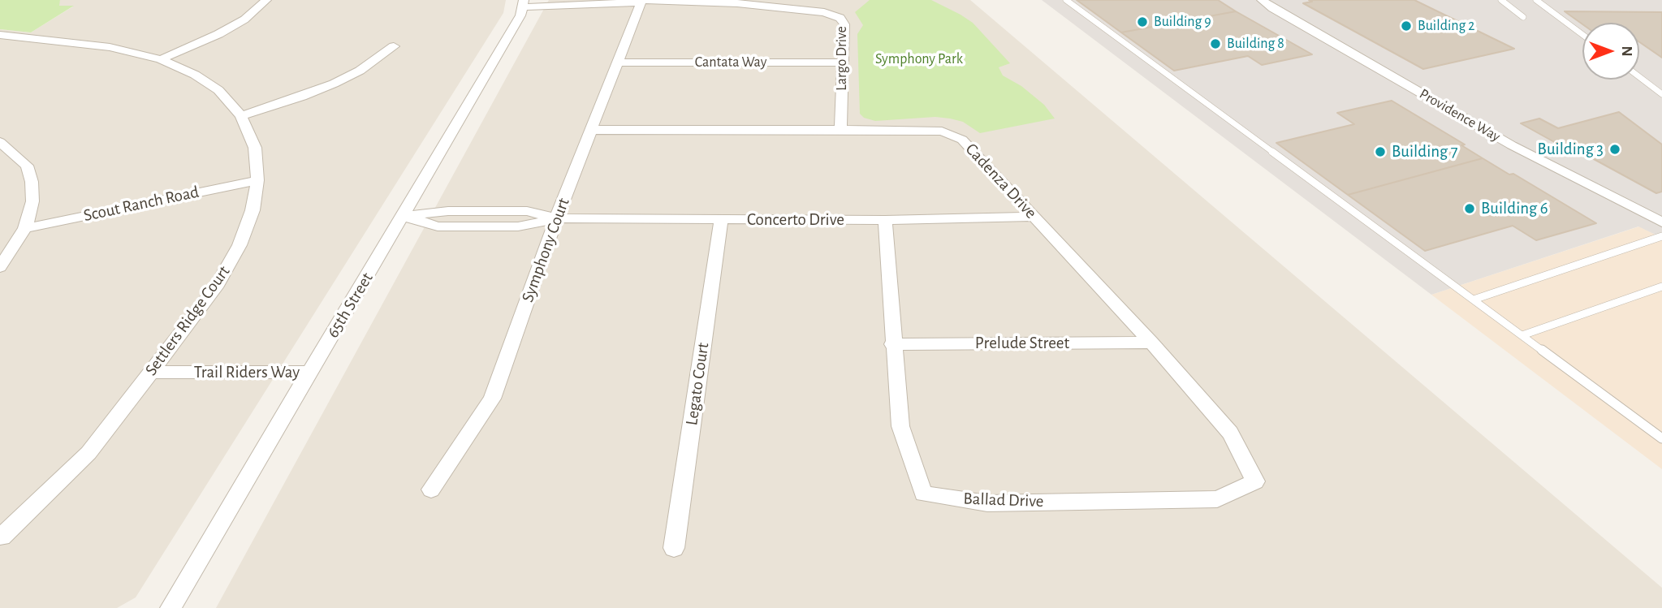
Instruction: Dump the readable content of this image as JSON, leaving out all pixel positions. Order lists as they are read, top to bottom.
{
  "streets": {
    "street": [
      "Largo Drive",
      "Cantata Way",
      "Providence Way",
      "Cadenza Drive",
      "Scout Ranch Road",
      "Concerto Drive",
      "Symphony Court",
      "65th Street",
      "Settlers Ridge Court",
      "Prelude Street",
      "Trail Riders Way",
      "Legato Court",
      "Ballad Drive"
    ]
  },
  "crossings": [
    ["Largo Drive", "Cantata Way"],
    ["Largo Drive", "Cadenza Drive"],
    ["Largo Drive", "Symphony Court"],
    ["Largo Drive", "65th Street"],
    ["Cantata Way", "Symphony Court"],
    ["Cadenza Drive", "Concerto Drive"],
    ["Cadenza Drive", "Symphony Court"],
    ["Cadenza Drive", "Prelude Street"],
    ["Cadenza Drive", "Ballad Drive"],
    ["Scout Ranch Road", "Settlers Ridge Court"],
    ["Concerto Drive", "Symphony Court"],
    ["Concerto Drive", "65th Street"],
    ["Concerto Drive", "Legato Court"],
    ["Concerto Drive", "Ballad Drive"],
    ["65th Street", "Trail Riders Way"],
    ["Settlers Ridge Court", "Trail Riders Way"],
    ["Prelude Street", "Ballad Drive"]
  ],
  "parks": ["Symphony Park"],
  "places": [
    "Building 9",
    "Building 2",
    "Building 8",
    "Building 3",
    "Building 7",
    "Building 6"
  ],
  "north": "right"
}
